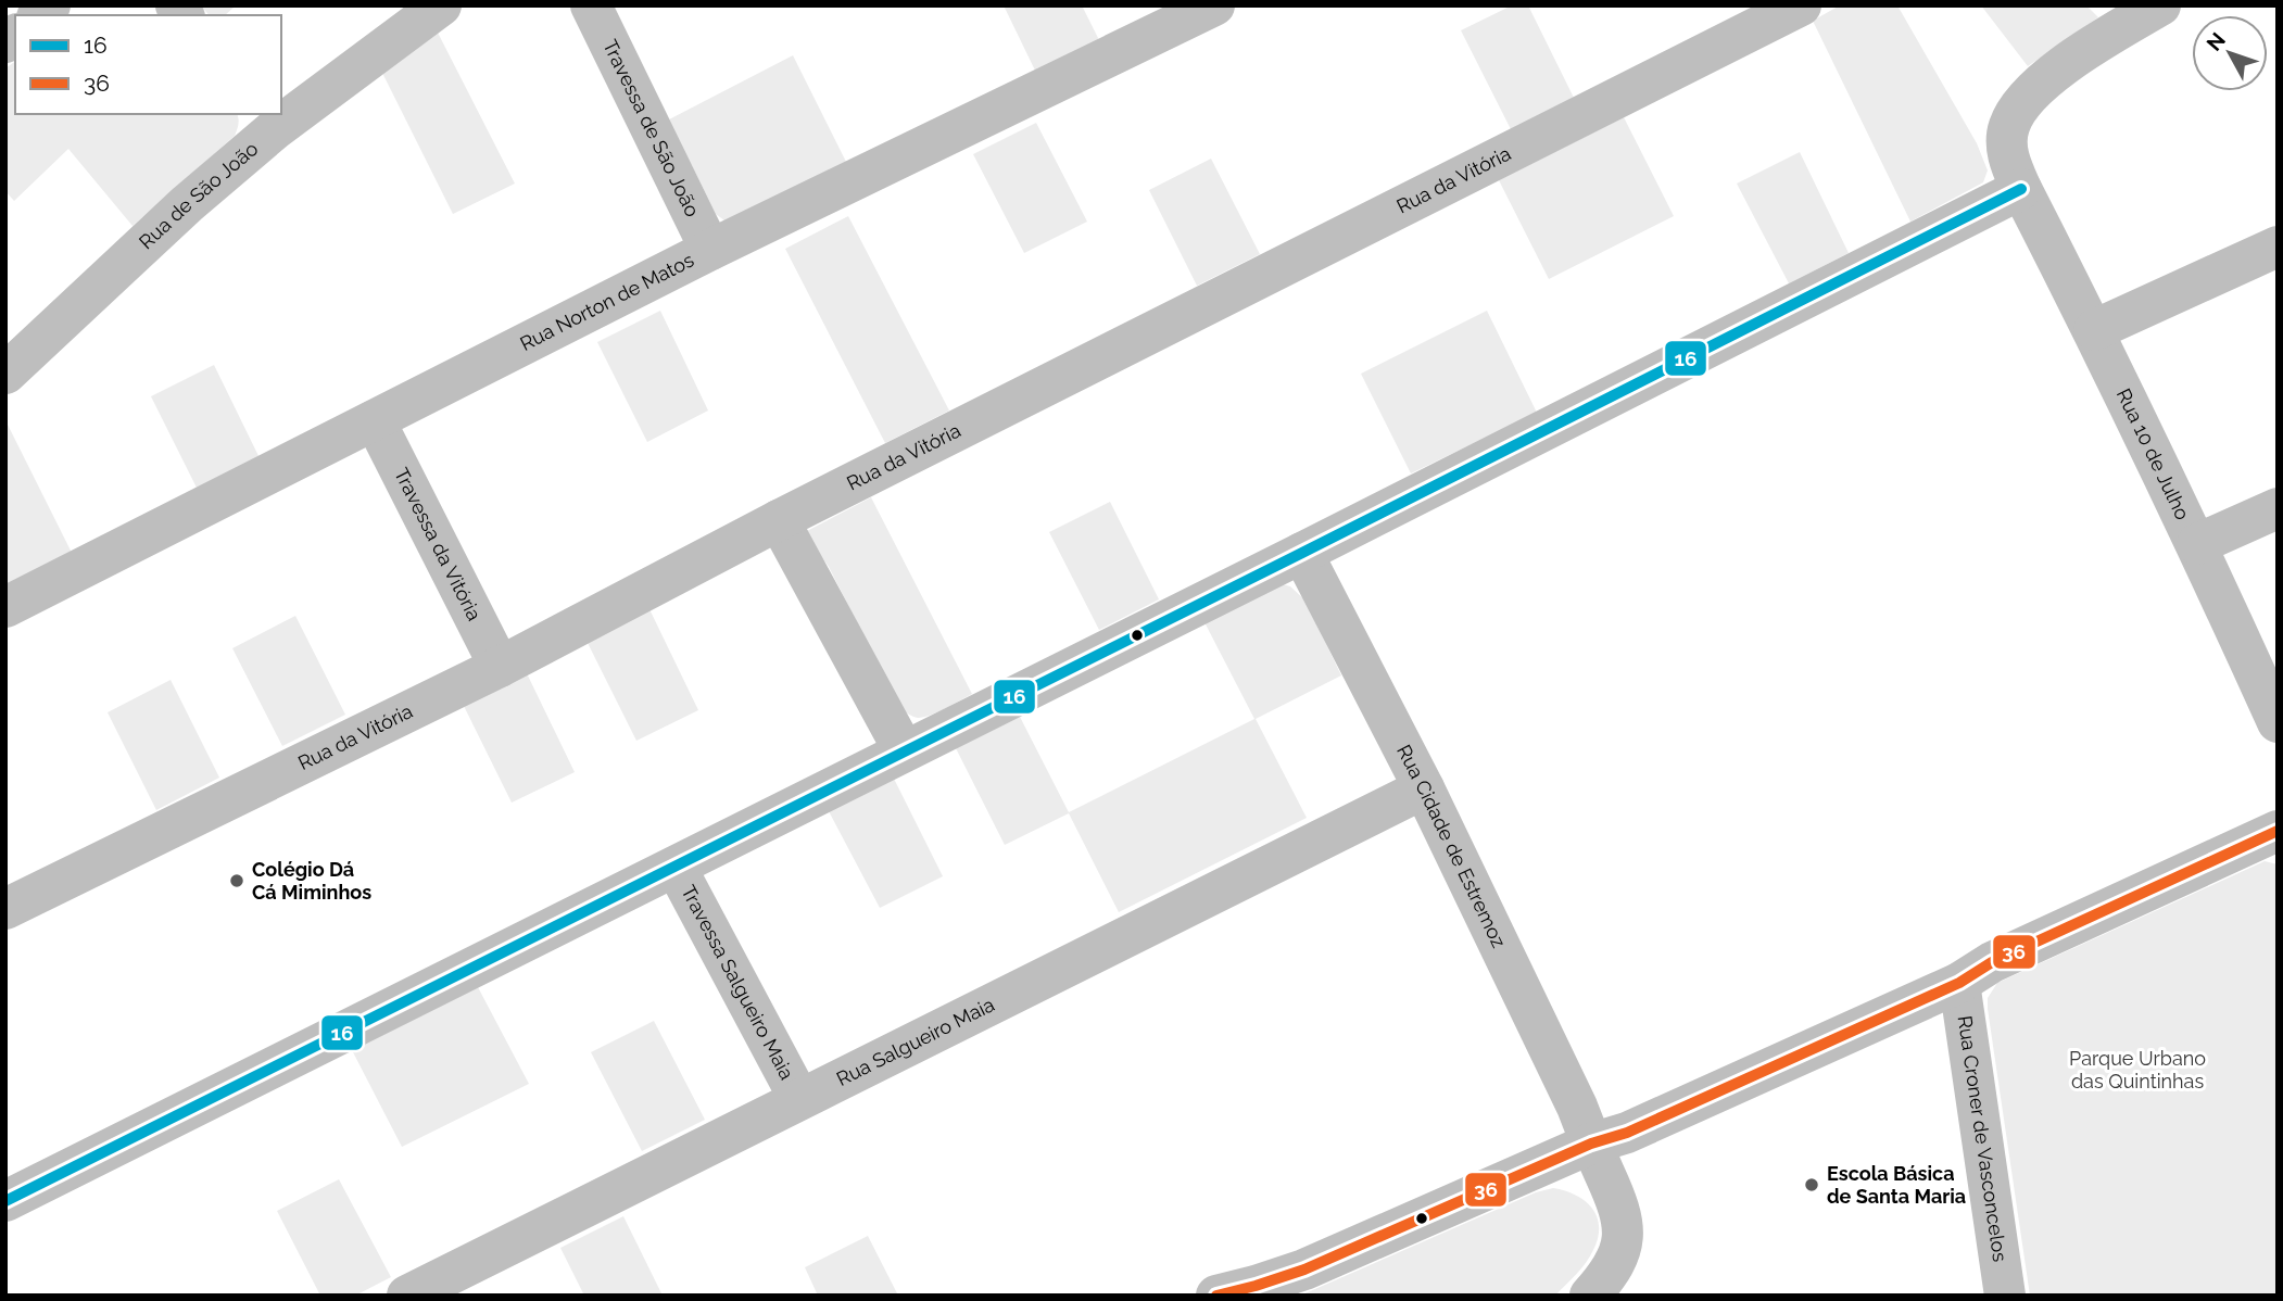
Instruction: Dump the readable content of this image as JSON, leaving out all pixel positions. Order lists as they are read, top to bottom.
{
  "streets": {
    "street": [
      "Travessa de São João",
      "Rua da Vitória",
      "Rua de São João",
      "Rua Norton de Matos",
      "Rua 10 de Julho",
      "Travessa da Vitória",
      "Rua Cidade de Estremoz",
      "Travessa Salgueiro Maia",
      "Rua Salgueiro Maia",
      "Rua Croner de Vasconcelos"
    ]
  },
  "crossings": [
    ["Travessa de São João", "Rua Norton de Matos"],
    ["Rua da Vitória", "Travessa da Vitória"],
    ["Rua Norton de Matos", "Travessa da Vitória"],
    ["Rua Cidade de Estremoz", "Rua Salgueiro Maia"],
    ["Travessa Salgueiro Maia", "Rua Salgueiro Maia"]
  ],
  "parks": ["Parque Urbano das Quintinhas"],
  "places": ["Colégio Dá Cá Miminhos", "Escola Básica de Santa Maria"],
  "lines": ["transit line 16", "transit line 36"],
  "legend": ["16", "36"],
  "north": "top left"
}
